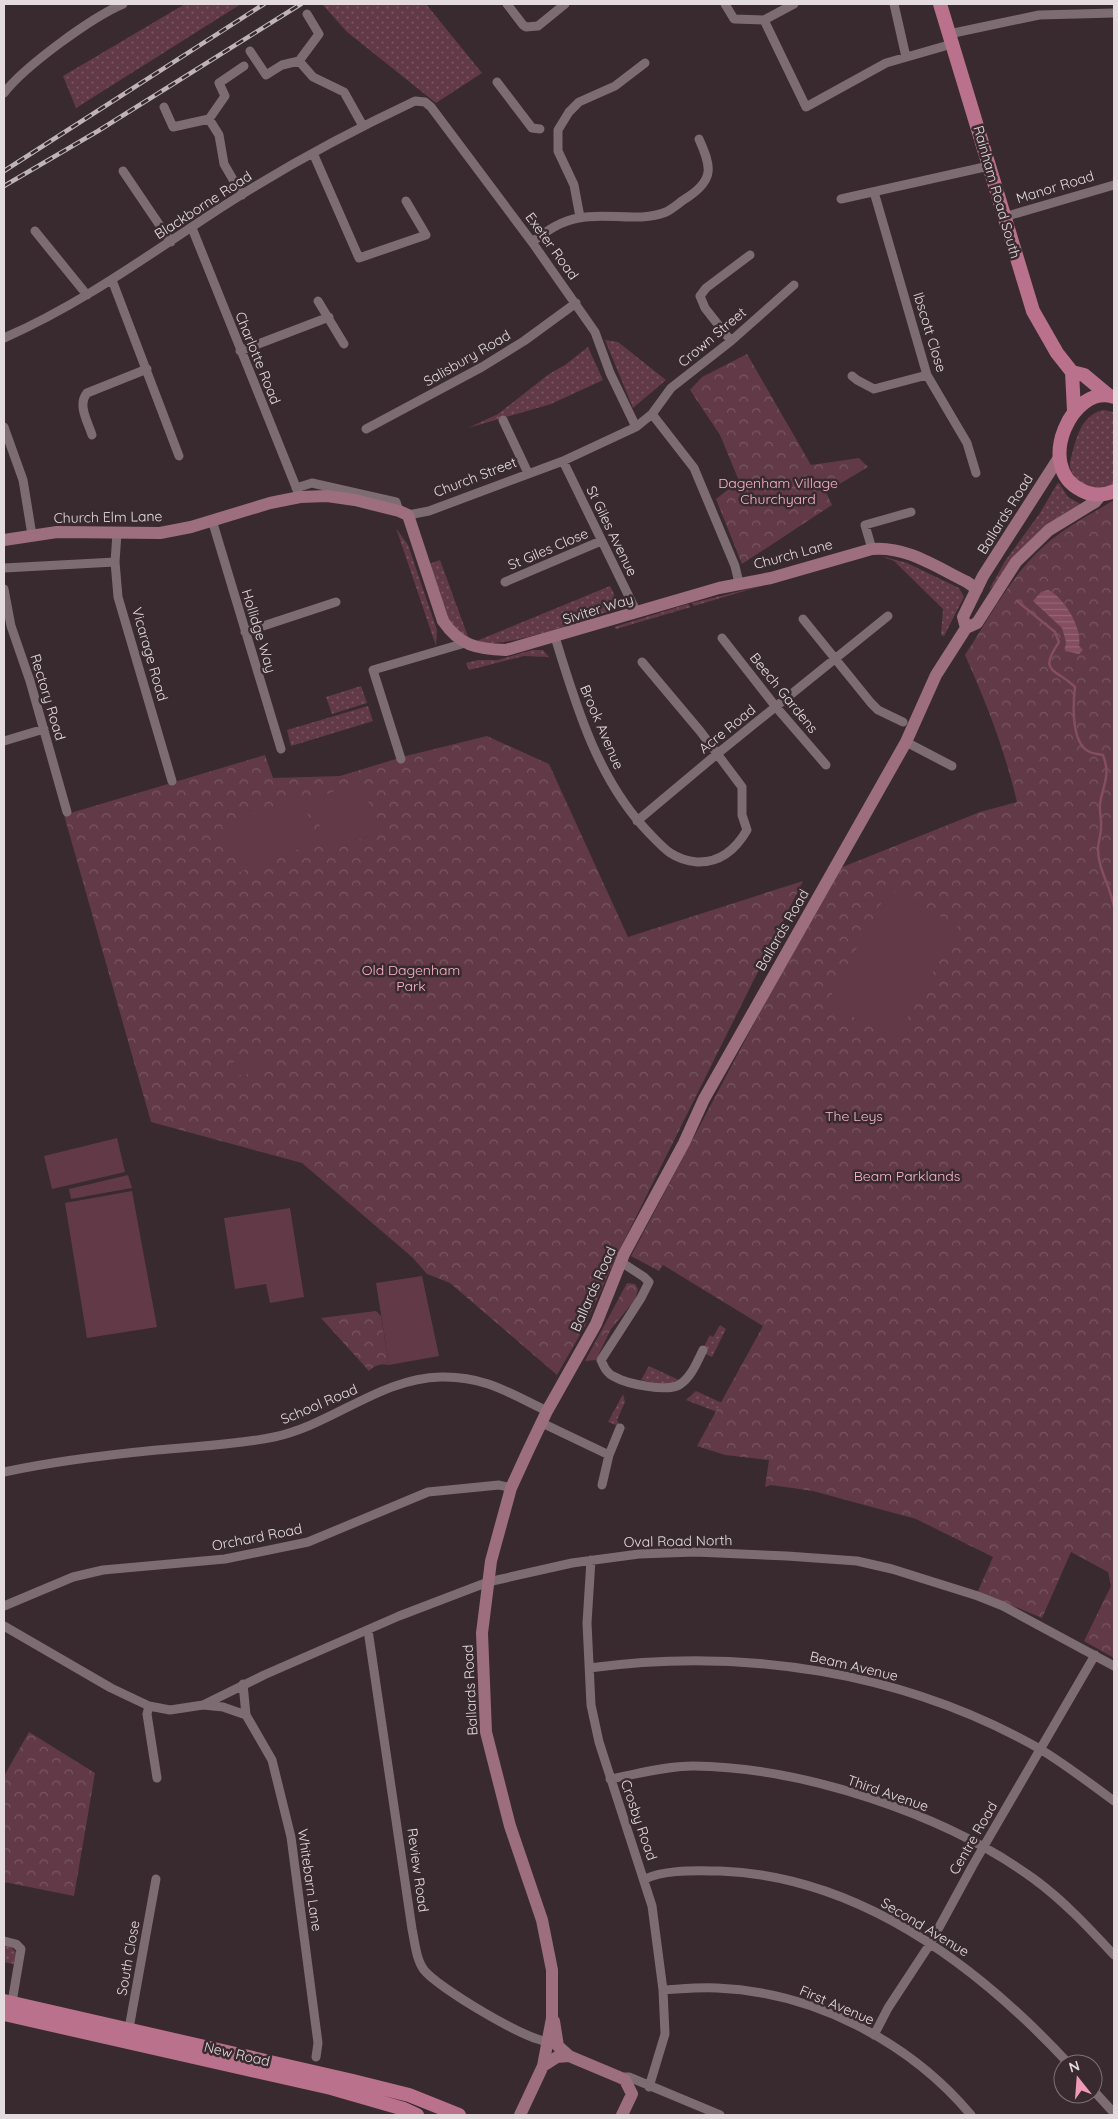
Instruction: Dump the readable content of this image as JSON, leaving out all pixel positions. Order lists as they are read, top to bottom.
{
  "streets": {
    "main road": [
      "Rainham Road South",
      "Church Street",
      "Ballards Road",
      "Church Elm Lane",
      "Church Lane",
      "Siviter Way",
      "New Road"
    ],
    "street": [
      "Manor Road",
      "Blackborne Road",
      "Exeter Road",
      "Ibscott Close",
      "Crown Street",
      "Charlotte Road",
      "Salisbury Road",
      "St Giles Avenue",
      "St Giles Close",
      "Hollidge Way",
      "Vicarage Road",
      "Beech Gardens",
      "Rectory Road",
      "Brook Avenue",
      "Acre Road",
      "School Road",
      "Orchard Road",
      "Oval Road North",
      "Beam Avenue",
      "Third Avenue",
      "Crosby Road",
      "Centre Road",
      "Review Road",
      "Whitebarn Lane",
      "Second Avenue",
      "South Close",
      "First Avenue"
    ]
  },
  "crossings": [
    ["Manor Road", "Rainham Road South"],
    ["Blackborne Road", "Exeter Road"],
    ["Blackborne Road", "Charlotte Road"],
    ["Exeter Road", "Salisbury Road"],
    ["Exeter Road", "Church Street"],
    ["Crown Street", "Church Street"],
    ["Crown Street", "Church Lane"],
    ["Charlotte Road", "Church Street"],
    ["Charlotte Road", "Church Elm Lane"],
    ["Church Street", "Church Elm Lane"],
    ["Church Street", "St Giles Avenue"],
    ["Church Street", "Church Lane"],
    ["Church Street", "Siviter Way"],
    ["Ballards Road", "Church Lane"],
    ["Ballards Road", "School Road"],
    ["Ballards Road", "Orchard Road"],
    ["Ballards Road", "Oval Road North"],
    ["Ballards Road", "Review Road"],
    ["Church Elm Lane", "Hollidge Way"],
    ["Church Elm Lane", "Vicarage Road"],
    ["St Giles Avenue", "St Giles Close"],
    ["St Giles Avenue", "Siviter Way"],
    ["Church Lane", "Siviter Way"],
    ["Siviter Way", "Brook Avenue"],
    ["Beech Gardens", "Acre Road"],
    ["Brook Avenue", "Acre Road"],
    ["Oval Road North", "Crosby Road"],
    ["Oval Road North", "Centre Road"],
    ["Oval Road North", "Review Road"],
    ["Oval Road North", "Whitebarn Lane"],
    ["Beam Avenue", "Crosby Road"],
    ["Beam Avenue", "Centre Road"],
    ["Third Avenue", "Crosby Road"],
    ["Third Avenue", "Centre Road"],
    ["Crosby Road", "Second Avenue"],
    ["Crosby Road", "First Avenue"],
    ["Centre Road", "Second Avenue"],
    ["Centre Road", "First Avenue"],
    ["South Close", "New Road"]
  ],
  "parks": [
    "Dagenham Village Churchyard",
    "Old Dagenham Park",
    "The Leys",
    "Beam Parklands"
  ],
  "north": "top"
}
